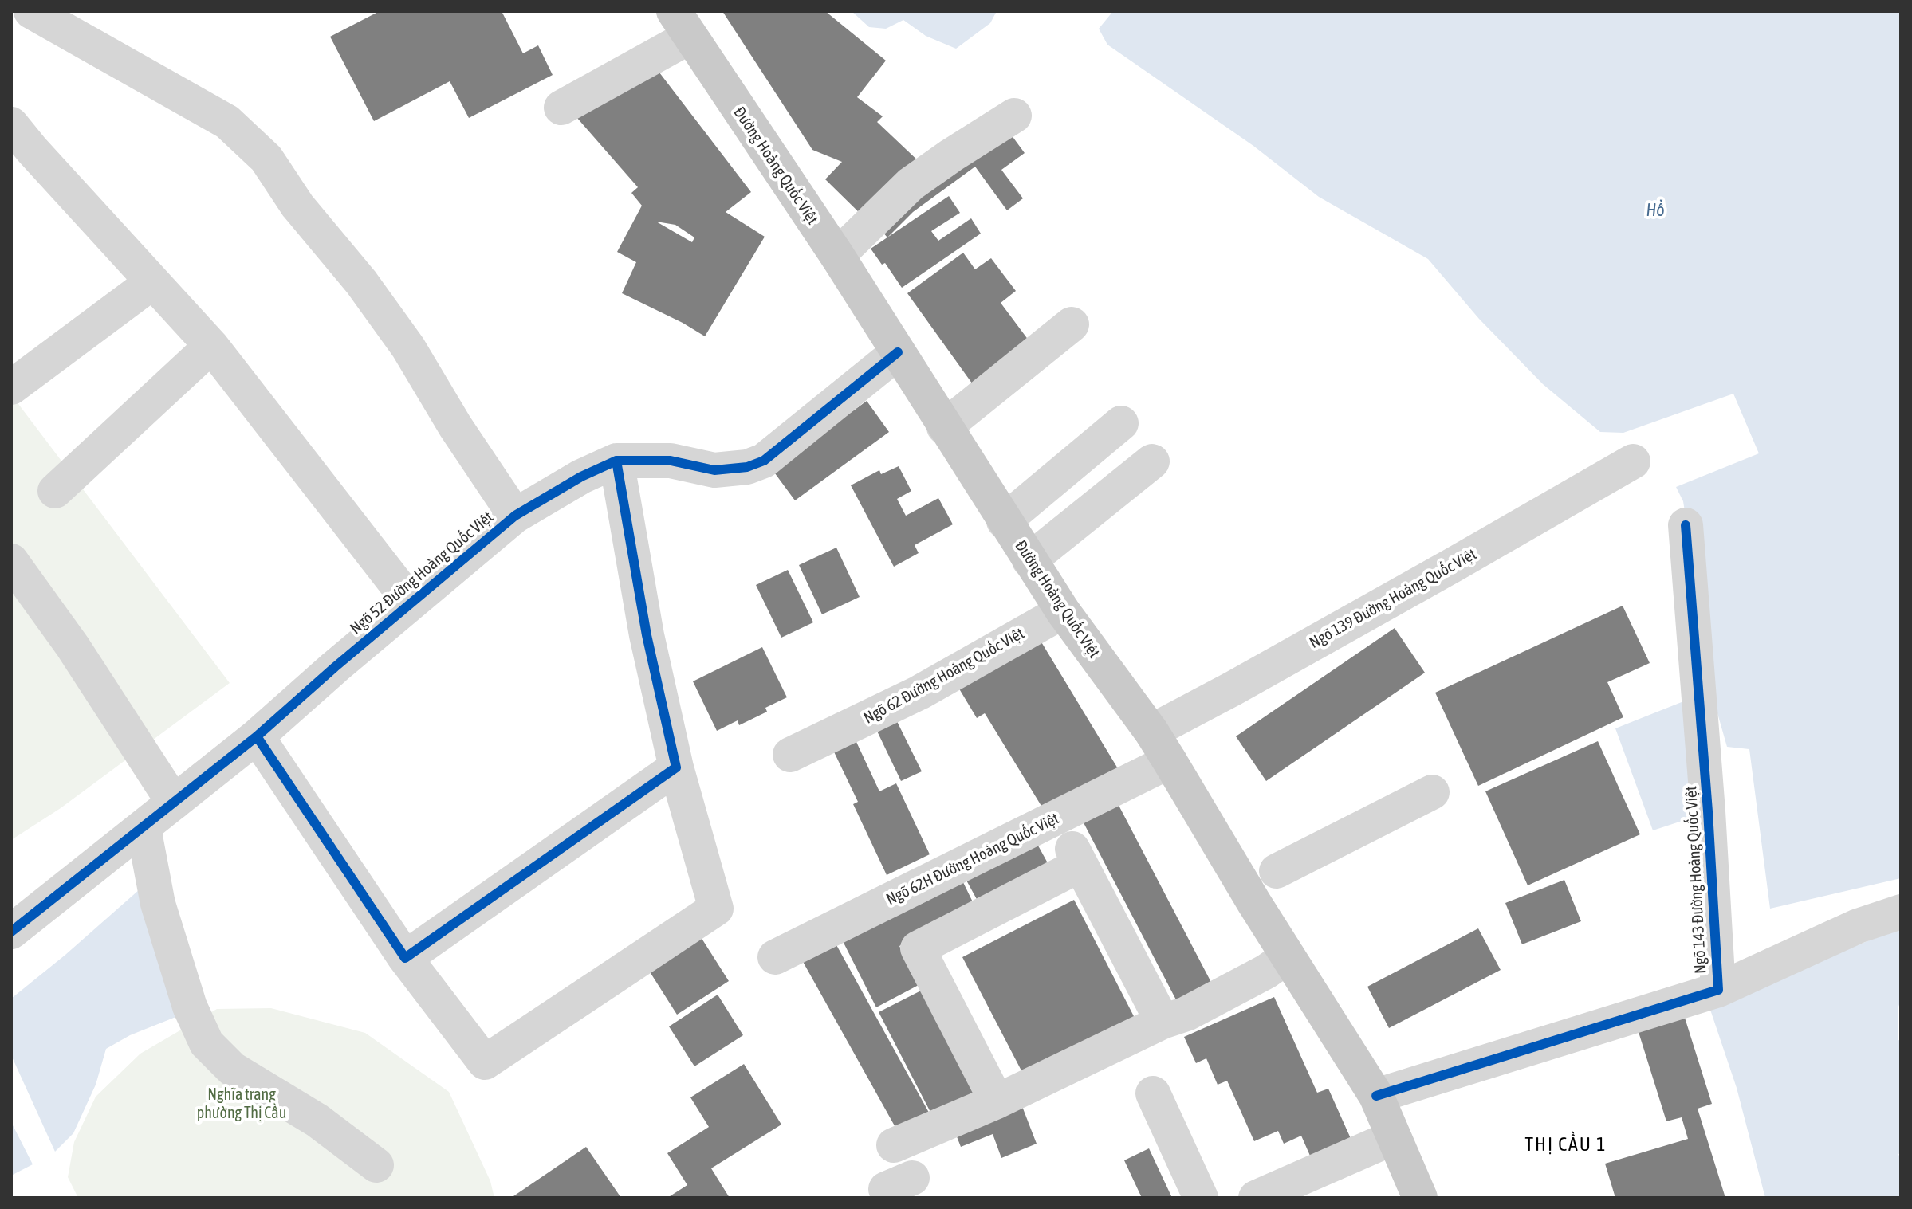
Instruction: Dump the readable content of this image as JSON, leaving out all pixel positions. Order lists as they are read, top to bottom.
{
  "streets": {
    "main road": ["Đường Hoàng Quốc Việt"],
    "street": [
      "Ngõ 52 Đường Hoàng Quốc Việt",
      "Ngõ 139 Đường Hoàng Quốc Việt",
      "Ngõ 62 Đường Hoàng Quốc Việt",
      "Ngõ 62H Đường Hoàng Quốc Việt",
      "Ngõ 143 Đường Hoàng Quốc Việt"
    ]
  },
  "crossings": [
    ["Đường Hoàng Quốc Việt", "Ngõ 52 Đường Hoàng Quốc Việt"],
    ["Đường Hoàng Quốc Việt", "Ngõ 139 Đường Hoàng Quốc Việt"],
    ["Đường Hoàng Quốc Việt", "Ngõ 62 Đường Hoàng Quốc Việt"],
    ["Đường Hoàng Quốc Việt", "Ngõ 62H Đường Hoàng Quốc Việt"],
    ["Đường Hoàng Quốc Việt", "Ngõ 143 Đường Hoàng Quốc Việt"]
  ],
  "districts": ["THỊ CẦU 1"],
  "water": ["Hồ"],
  "parks": ["Nghĩa trang phường Thị Cầu"]
}
